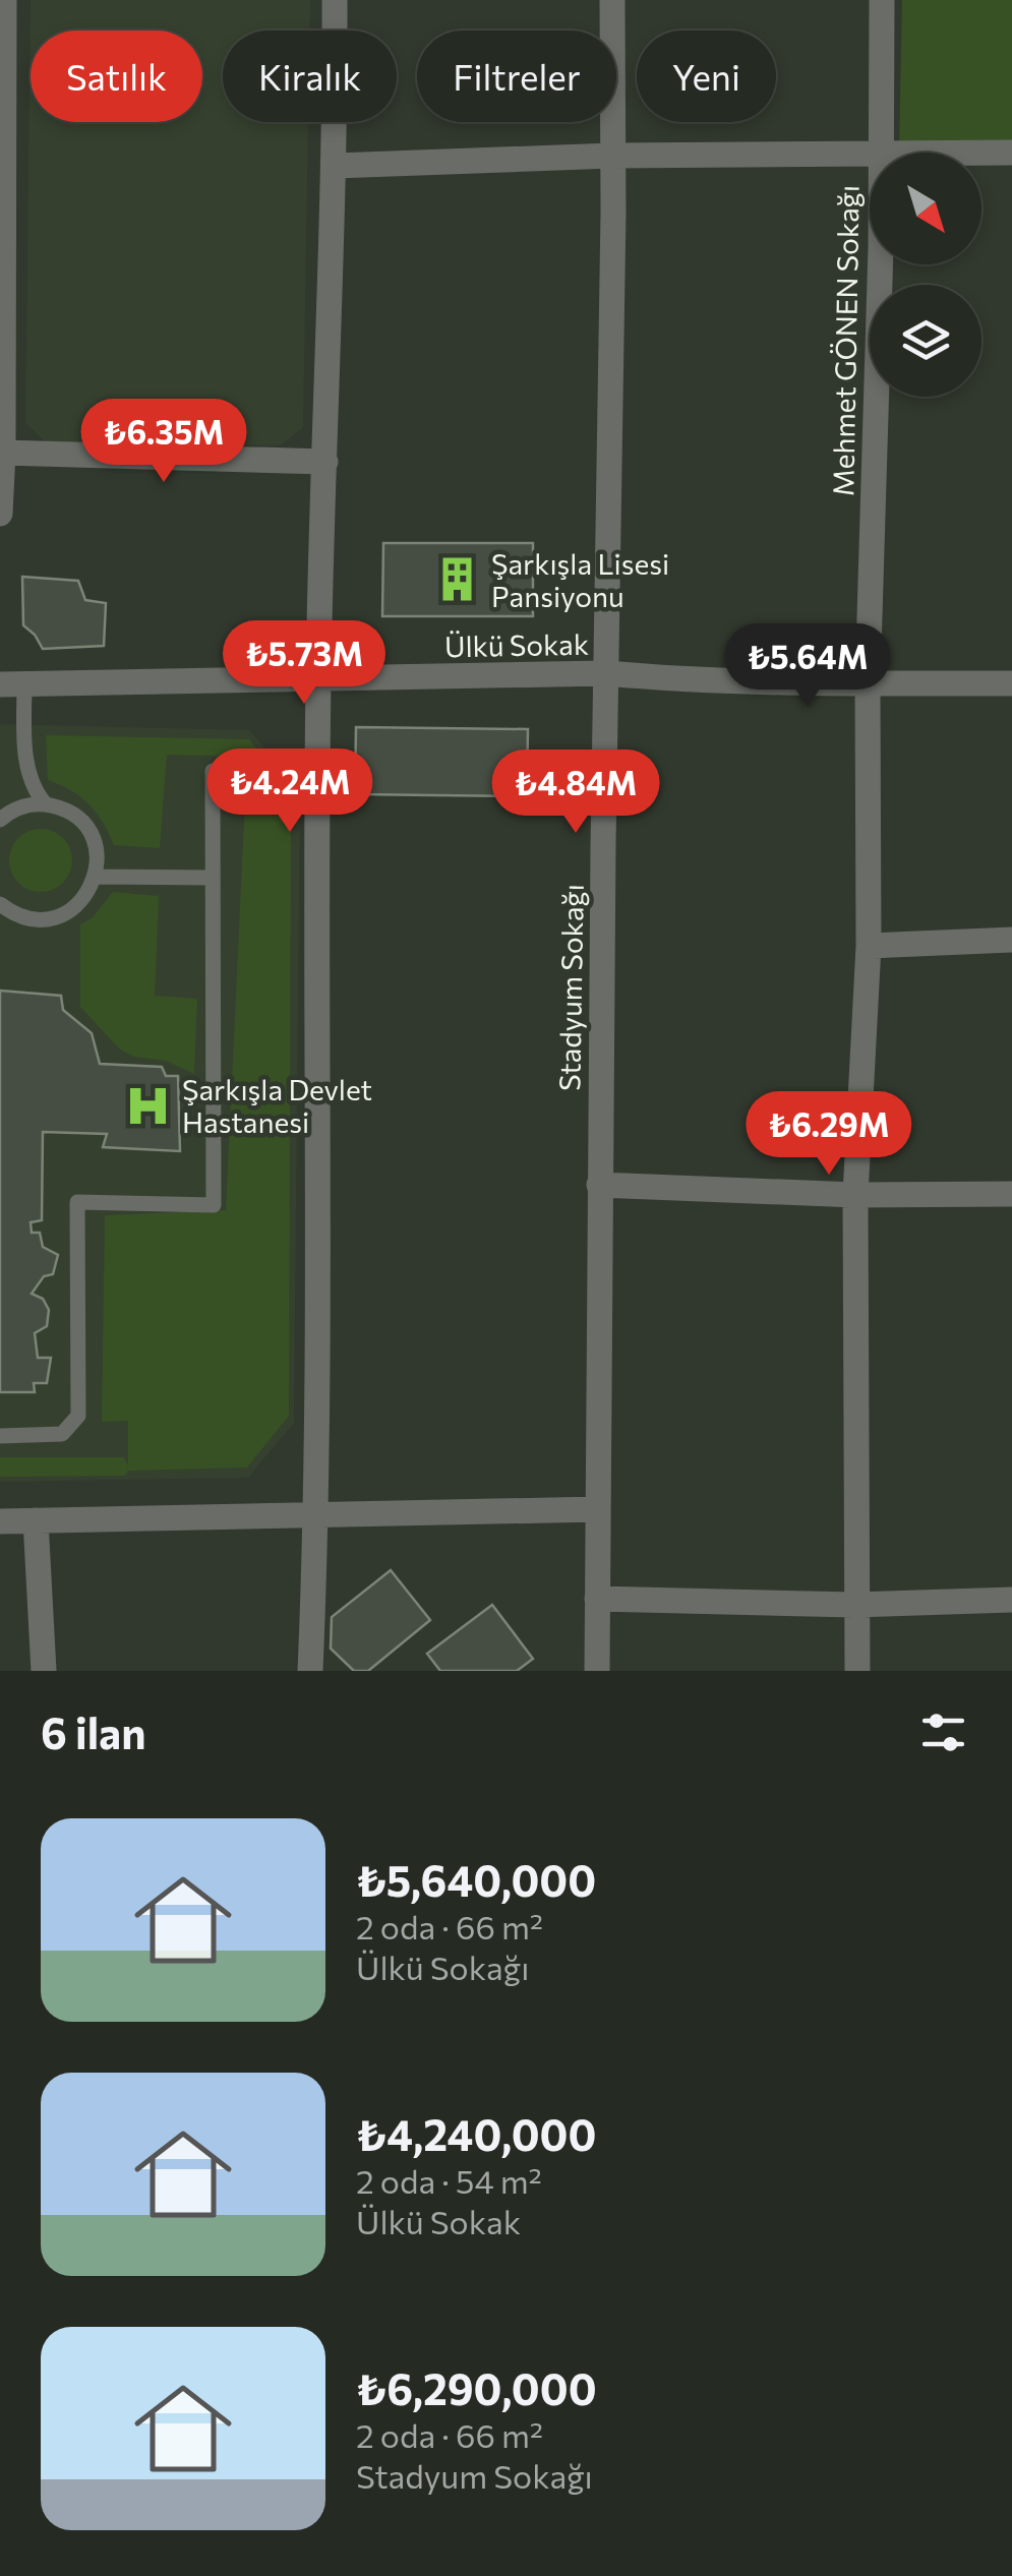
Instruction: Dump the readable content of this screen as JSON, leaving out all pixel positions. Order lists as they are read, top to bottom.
{
  "streets": {
    "street": ["Mehmet GÖNEN Sokağı", "Ülkü Sokak", "Stadyum Sokağı"]
  },
  "crossings": [
    ["Mehmet GÖNEN Sokağı", "Ülkü Sokak"],
    ["Ülkü Sokak", "Stadyum Sokağı"]
  ],
  "places": {
    "building": ["Şarkışla Lisesi Pansiyonu"],
    "hospital": ["Şarkışla Devlet Hastanesi"]
  },
  "north": "bottom right",
  "page": {
    "chip": [
      "Satılık",
      "Kiralık",
      "Filtreler",
      "Yeni"
    ],
    "price": [
      "₺6.35M",
      "₺5.73M",
      "₺5.64M",
      "₺4.24M",
      "₺4.84M",
      "₺6.29M"
    ],
    "heading": "6 ilan",
    "list": [
      {
        "name": "₺5,640,000",
        "note": "2 oda · 66 m² · Ülkü Sokağı"
      },
      {
        "name": "₺4,240,000",
        "note": "2 oda · 54 m² · Ülkü Sokak"
      },
      {
        "name": "₺6,290,000",
        "note": "2 oda · 66 m² · Stadyum Sokağı"
      }
    ]
  }
}
